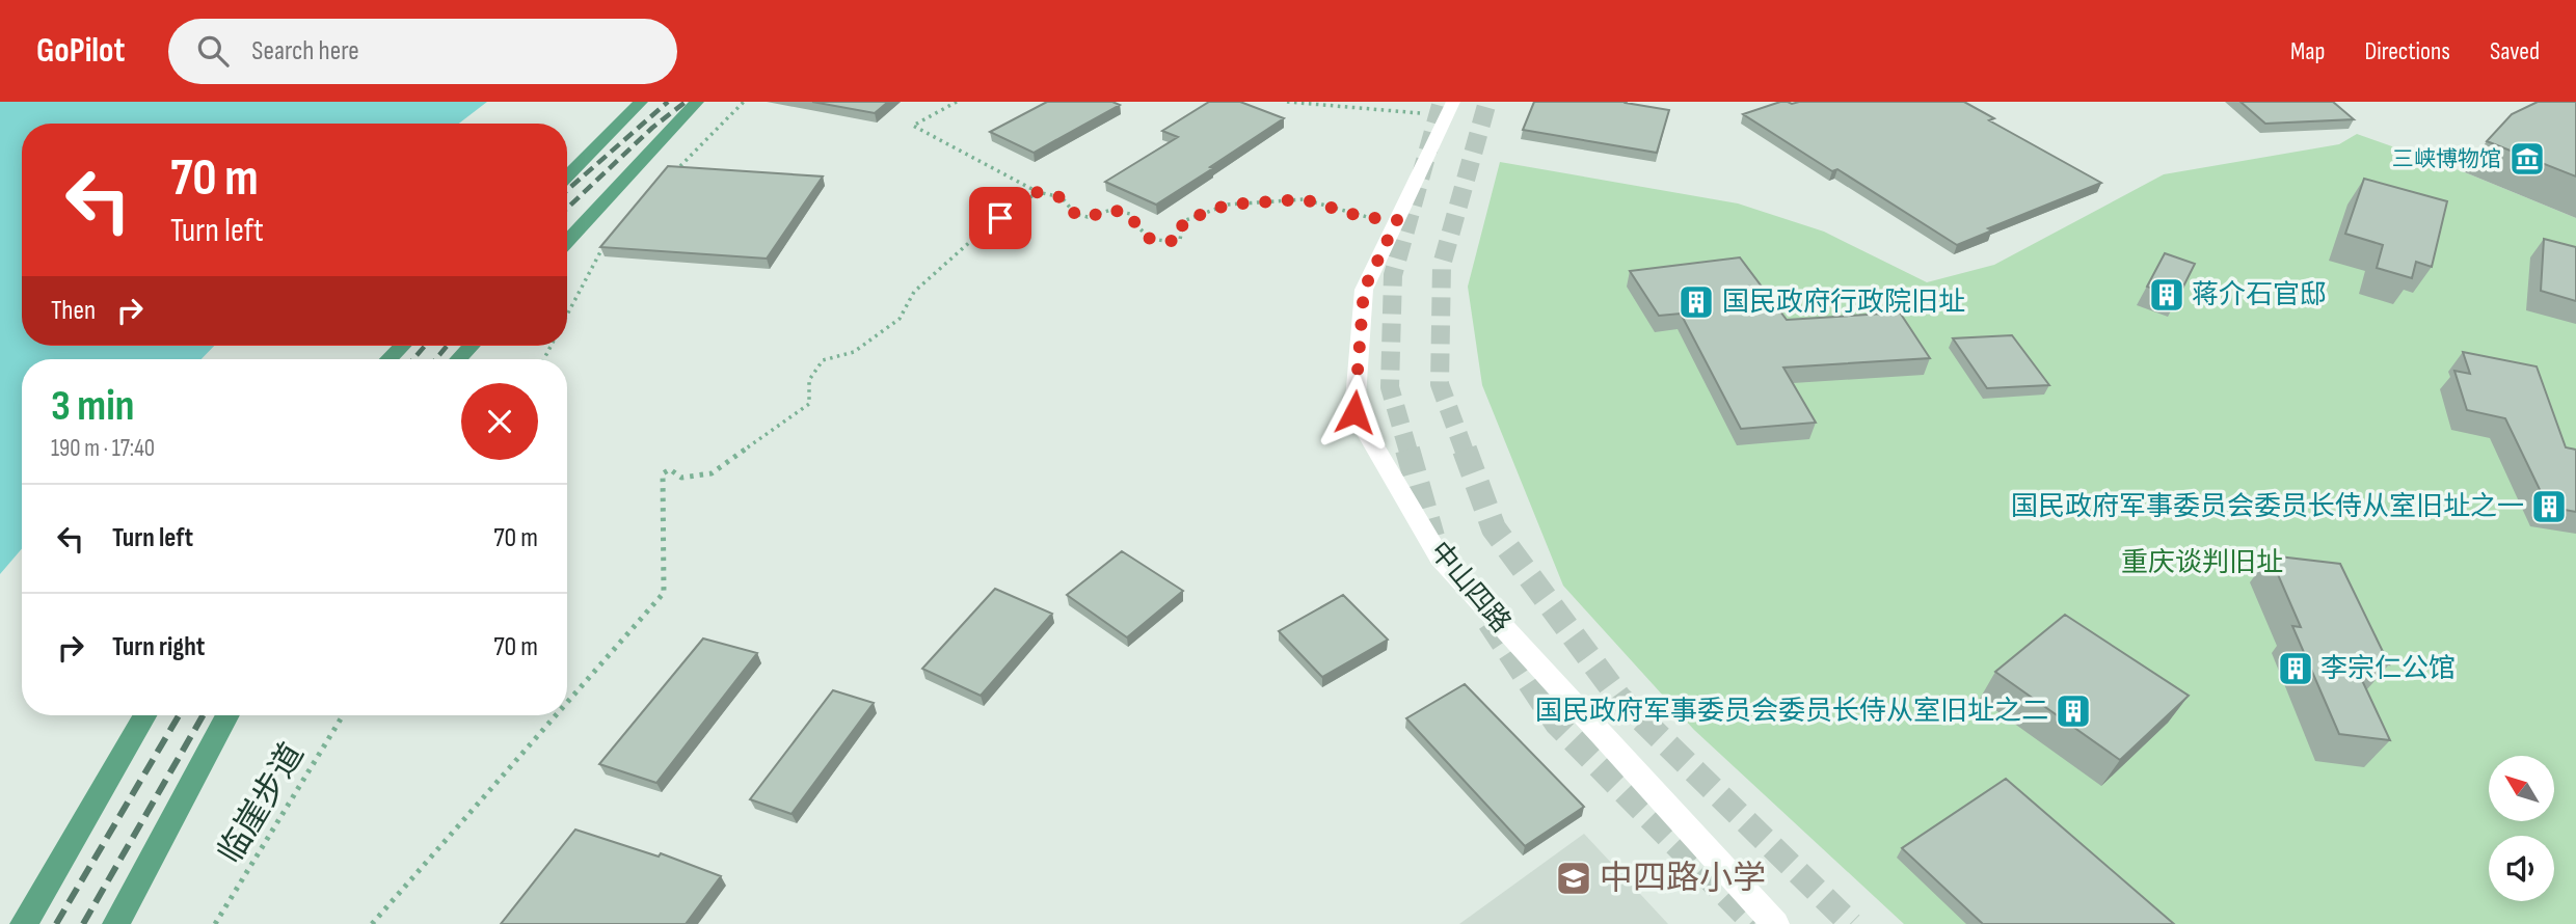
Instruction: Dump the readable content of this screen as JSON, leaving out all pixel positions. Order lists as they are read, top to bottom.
{
  "streets": {
    "street": ["中山四路"],
    "path": ["临崖步道"]
  },
  "parks": ["重庆谈判旧址"],
  "places": {
    "museum": ["三峡博物馆"],
    "building": [
      "蒋介石官邸",
      "国民政府行政院旧址",
      "国民政府军事委员会委员长侍从室旧址之一",
      "李宗仁公馆",
      "国民政府军事委员会委员长侍从室旧址之二"
    ],
    "school or university": ["中四路小学"]
  },
  "north": "top left",
  "page": {
    "header": "GoPilot",
    "search": "Search here",
    "nav": ["Map", "Directions", "Saved"],
    "turn": ["70 m", "Turn left"],
    "then": "Then",
    "heading": ["3 min", "190 m · 17:40"],
    "list": [
      {
        "name": "Turn left",
        "value": "70 m"
      },
      {
        "name": "Turn right",
        "value": "70 m"
      }
    ]
  }
}
